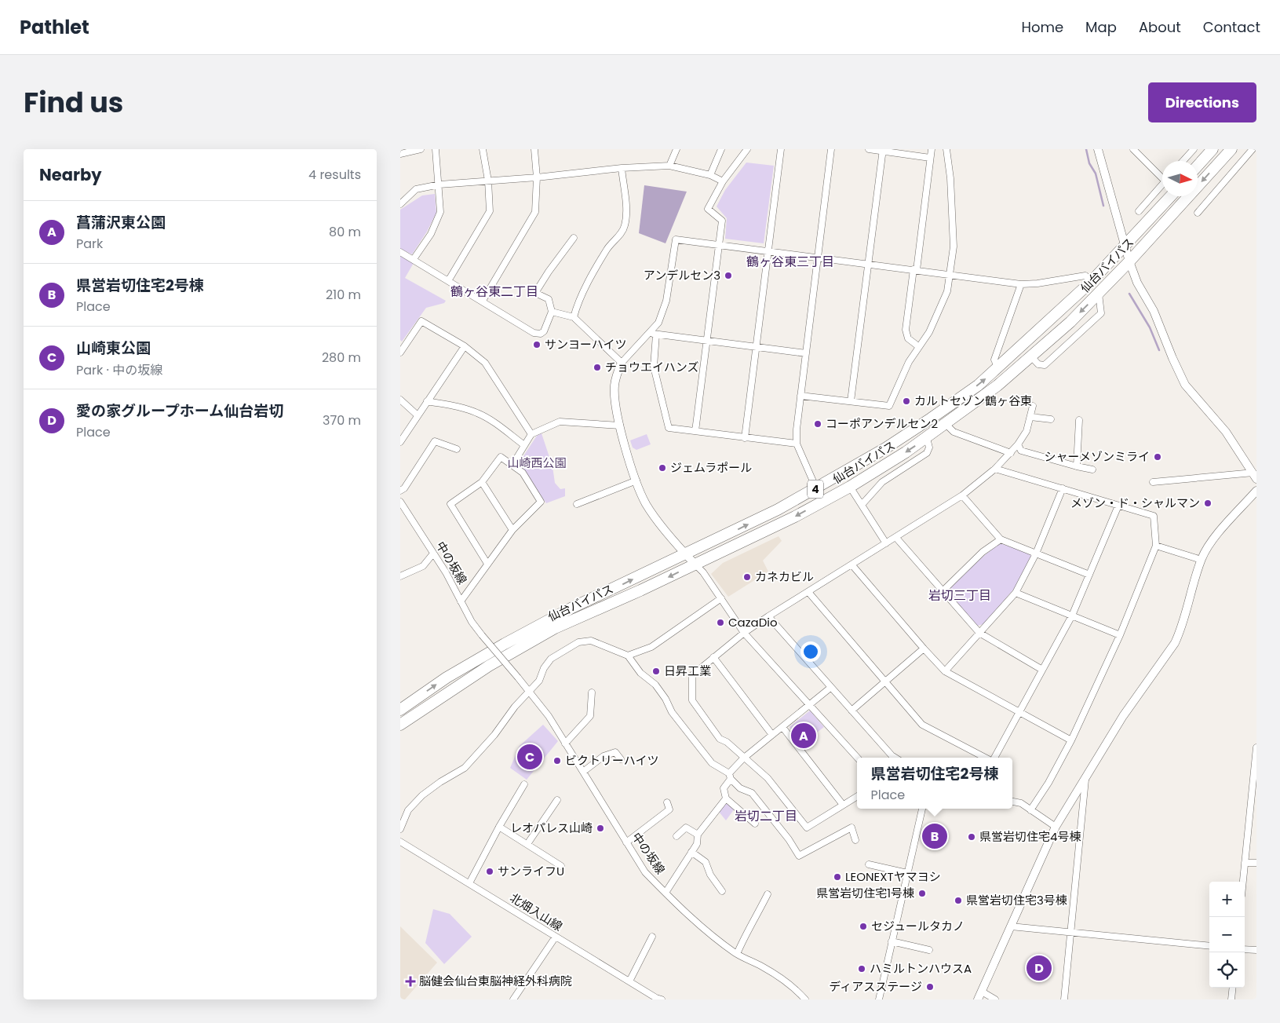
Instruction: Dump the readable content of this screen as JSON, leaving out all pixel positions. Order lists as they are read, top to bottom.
{
  "streets": {
    "highway": ["仙台バイパス", "4"],
    "street": ["中の坂線", "北畑入山線"]
  },
  "districts": [
    "鶴ヶ谷東三丁目",
    "鶴ヶ谷東二丁目",
    "岩切三丁目",
    "岩切二丁目"
  ],
  "parks": ["山崎西公園"],
  "places": {
    "other": [
      "アンデルセン3",
      "サンヨーハイツ",
      "チョウエイハンズ",
      "カルトセゾン鶴ヶ谷東",
      "コーポアンデルセン2",
      "シャーメゾンミライ",
      "ジェムラポール",
      "メゾン・ド・シャルマン",
      "カネカビル",
      "CazaDio",
      "日昇工業",
      "ビクトリーハイツ",
      "レオパレス山崎",
      "県営岩切住宅4号棟",
      "サンライフU",
      "LEONEXTヤマヨシ",
      "県営岩切住宅1号棟",
      "県営岩切住宅3号棟",
      "セジュールタカノ",
      "ハミルトンハウスA",
      "ディアスステージ"
    ],
    "health": ["脳健会仙台東脳神経外科病院"]
  },
  "north": "right",
  "page": {
    "header": "Pathlet",
    "nav": [
      "Home",
      "Map",
      "About",
      "Contact"
    ],
    "title": "Find us",
    "buttons": "Directions",
    "heading": ["Nearby", "4 results"],
    "list": [
      {
        "mark": "A",
        "name": "菖蒲沢東公園",
        "note": "Park",
        "value": "80 m"
      },
      {
        "mark": "B",
        "name": "県営岩切住宅2号棟",
        "note": "Place",
        "value": "210 m"
      },
      {
        "mark": "C",
        "name": "山崎東公園",
        "note": "Park · 中の坂線",
        "value": "280 m"
      },
      {
        "mark": "D",
        "name": "愛の家グループホーム仙台岩切",
        "note": "Place",
        "value": "370 m"
      }
    ],
    "pins": [
      "A",
      "C",
      "B",
      "D"
    ],
    "popup": ["県営岩切住宅2号棟", "Place"],
    "map_buttons": ["+", "−"]
  }
}
